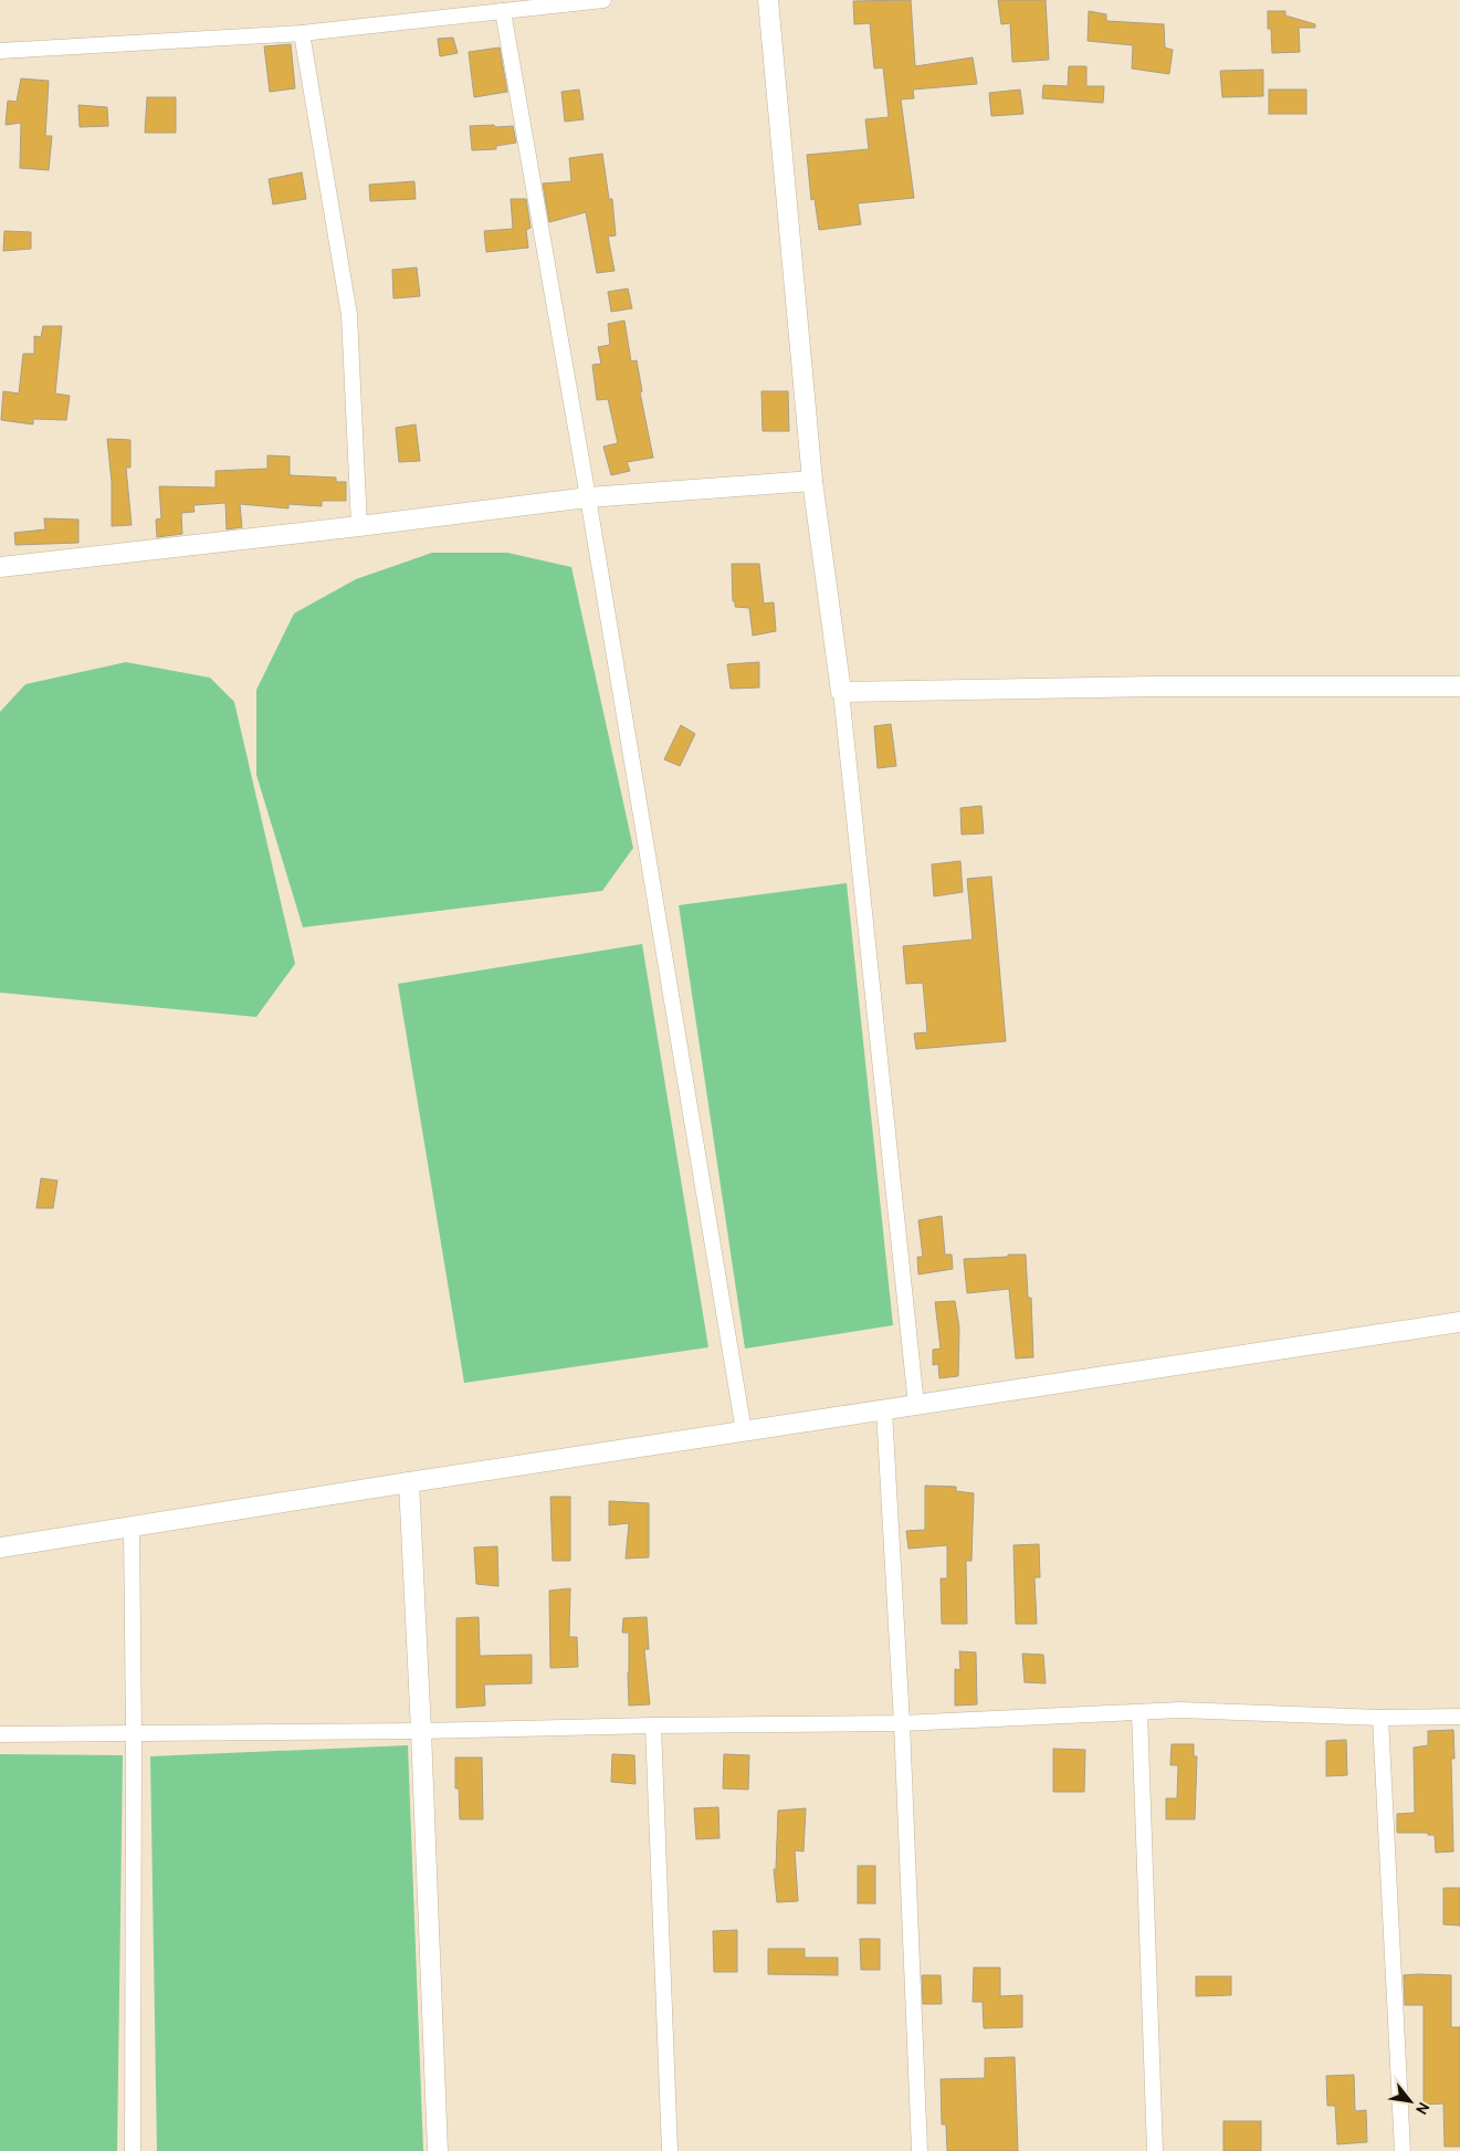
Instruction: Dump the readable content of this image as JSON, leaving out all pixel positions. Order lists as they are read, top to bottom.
{
  "north": "bottom right"
}
